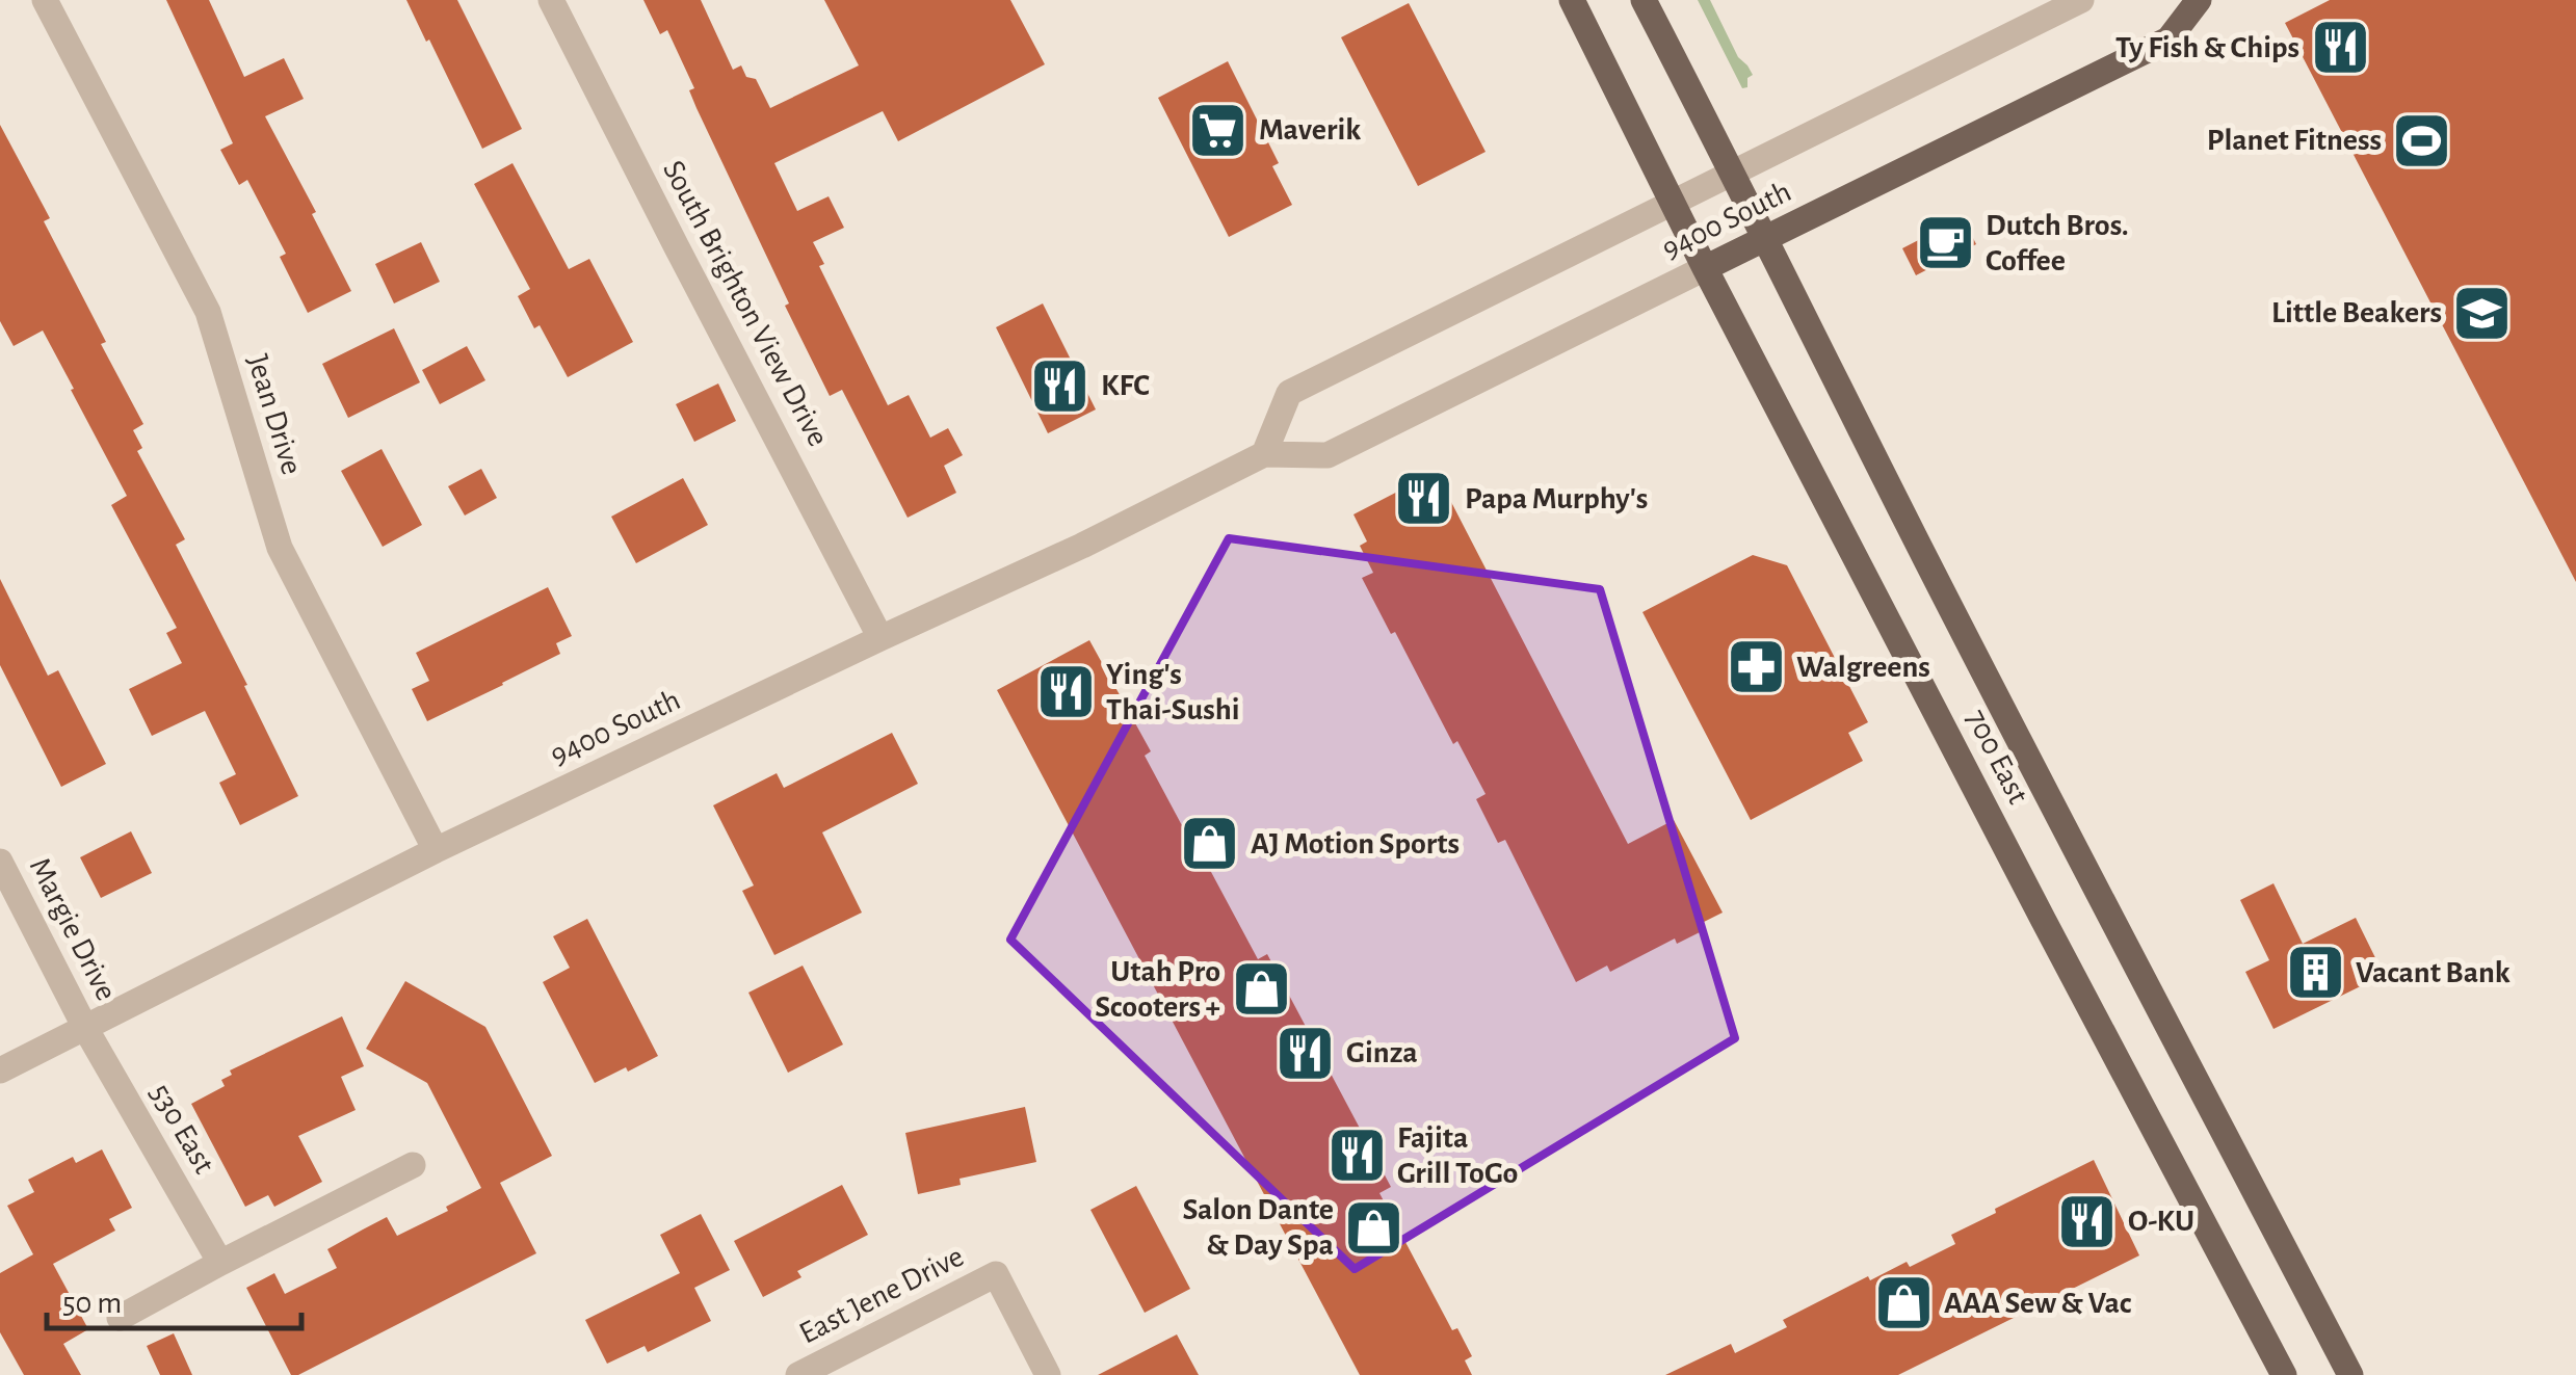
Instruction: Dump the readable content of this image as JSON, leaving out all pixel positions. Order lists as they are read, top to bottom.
{
  "streets": {
    "main road": ["9400 South", "700 East"],
    "street": [
      "South Brighton View Drive",
      "Jean Drive",
      "Margie Drive",
      "530 East",
      "East Jene Drive"
    ]
  },
  "crossings": [
    ["9400 South", "South Brighton View Drive"],
    ["9400 South", "Jean Drive"],
    ["9400 South", "700 East"],
    ["9400 South", "Margie Drive"],
    ["9400 South", "530 East"],
    ["Margie Drive", "530 East"]
  ],
  "places": {
    "restaurant": [
      "Ty Fish & Chips",
      "KFC",
      "Papa Murphy's",
      "Ying's Thai-Sushi",
      "Ginza",
      "Fajita Grill ToGo",
      "O-KU"
    ],
    "supermarket": ["Maverik"],
    "sports": ["Planet Fitness"],
    "cafe": ["Dutch Bros. Coffee"],
    "school or university": ["Little Beakers"],
    "pharmacy": ["Walgreens"],
    "shop": [
      "AJ Motion Sports",
      "Utah Pro Scooters +",
      "Salon Dante & Day Spa",
      "AAA Sew & Vac"
    ],
    "building": ["Vacant Bank"]
  },
  "scale_bar": "50 m"
}
